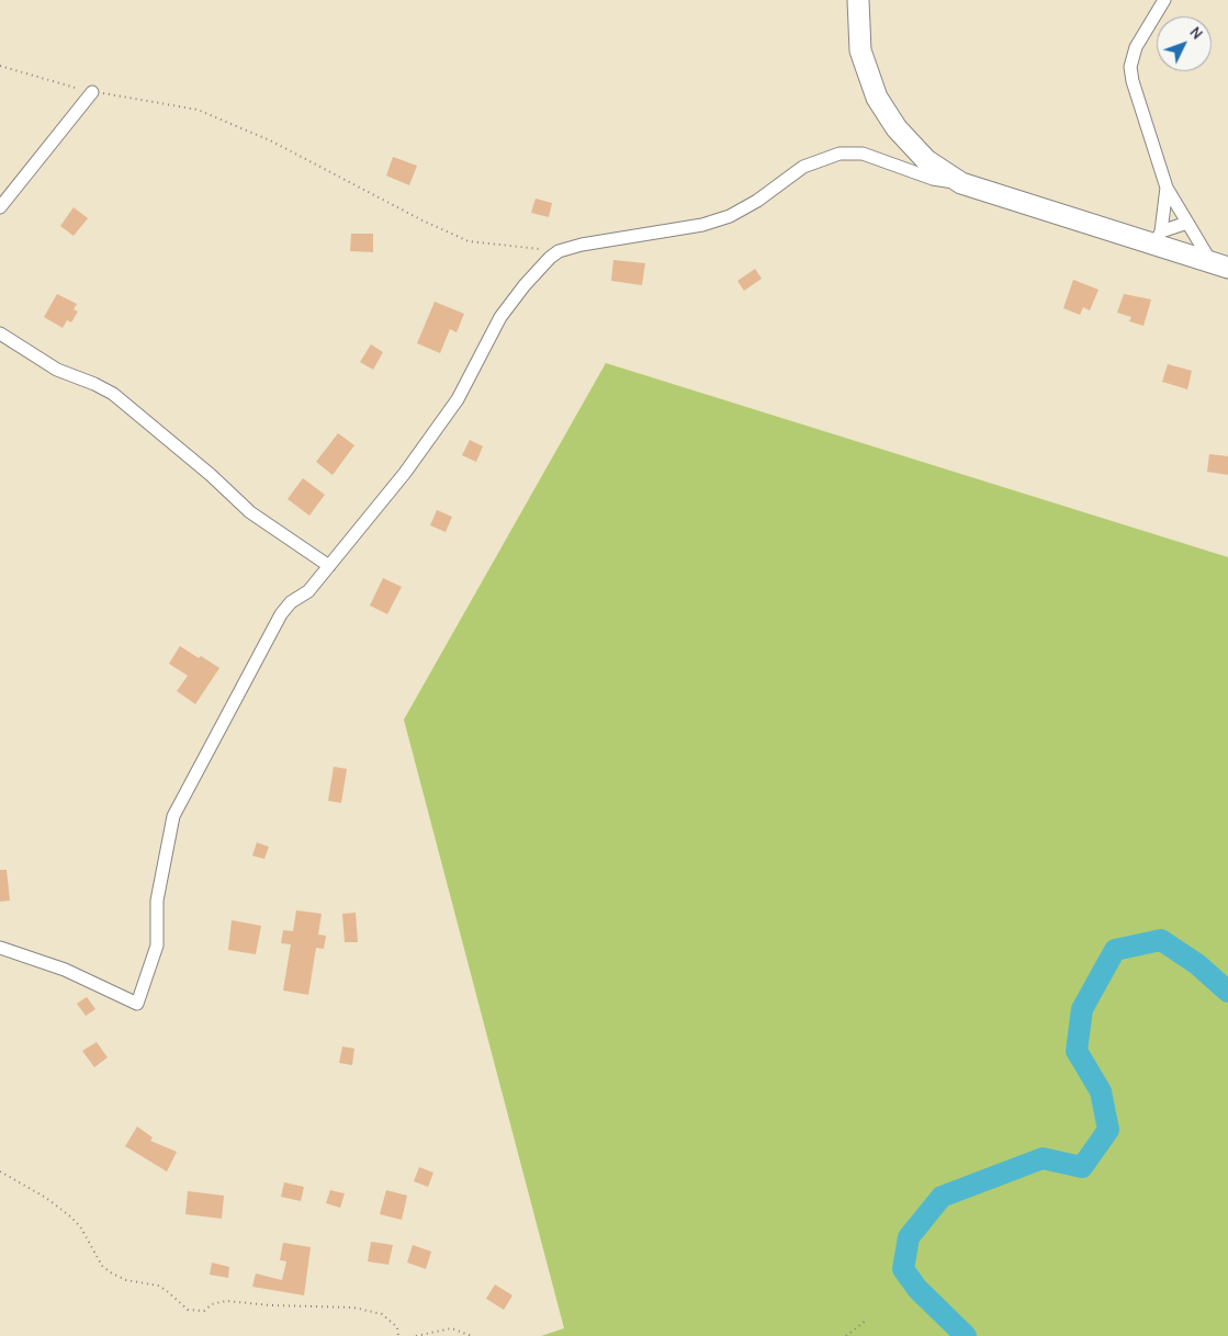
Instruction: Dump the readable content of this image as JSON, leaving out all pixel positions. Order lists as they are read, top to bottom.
{
  "north": "top right"
}
